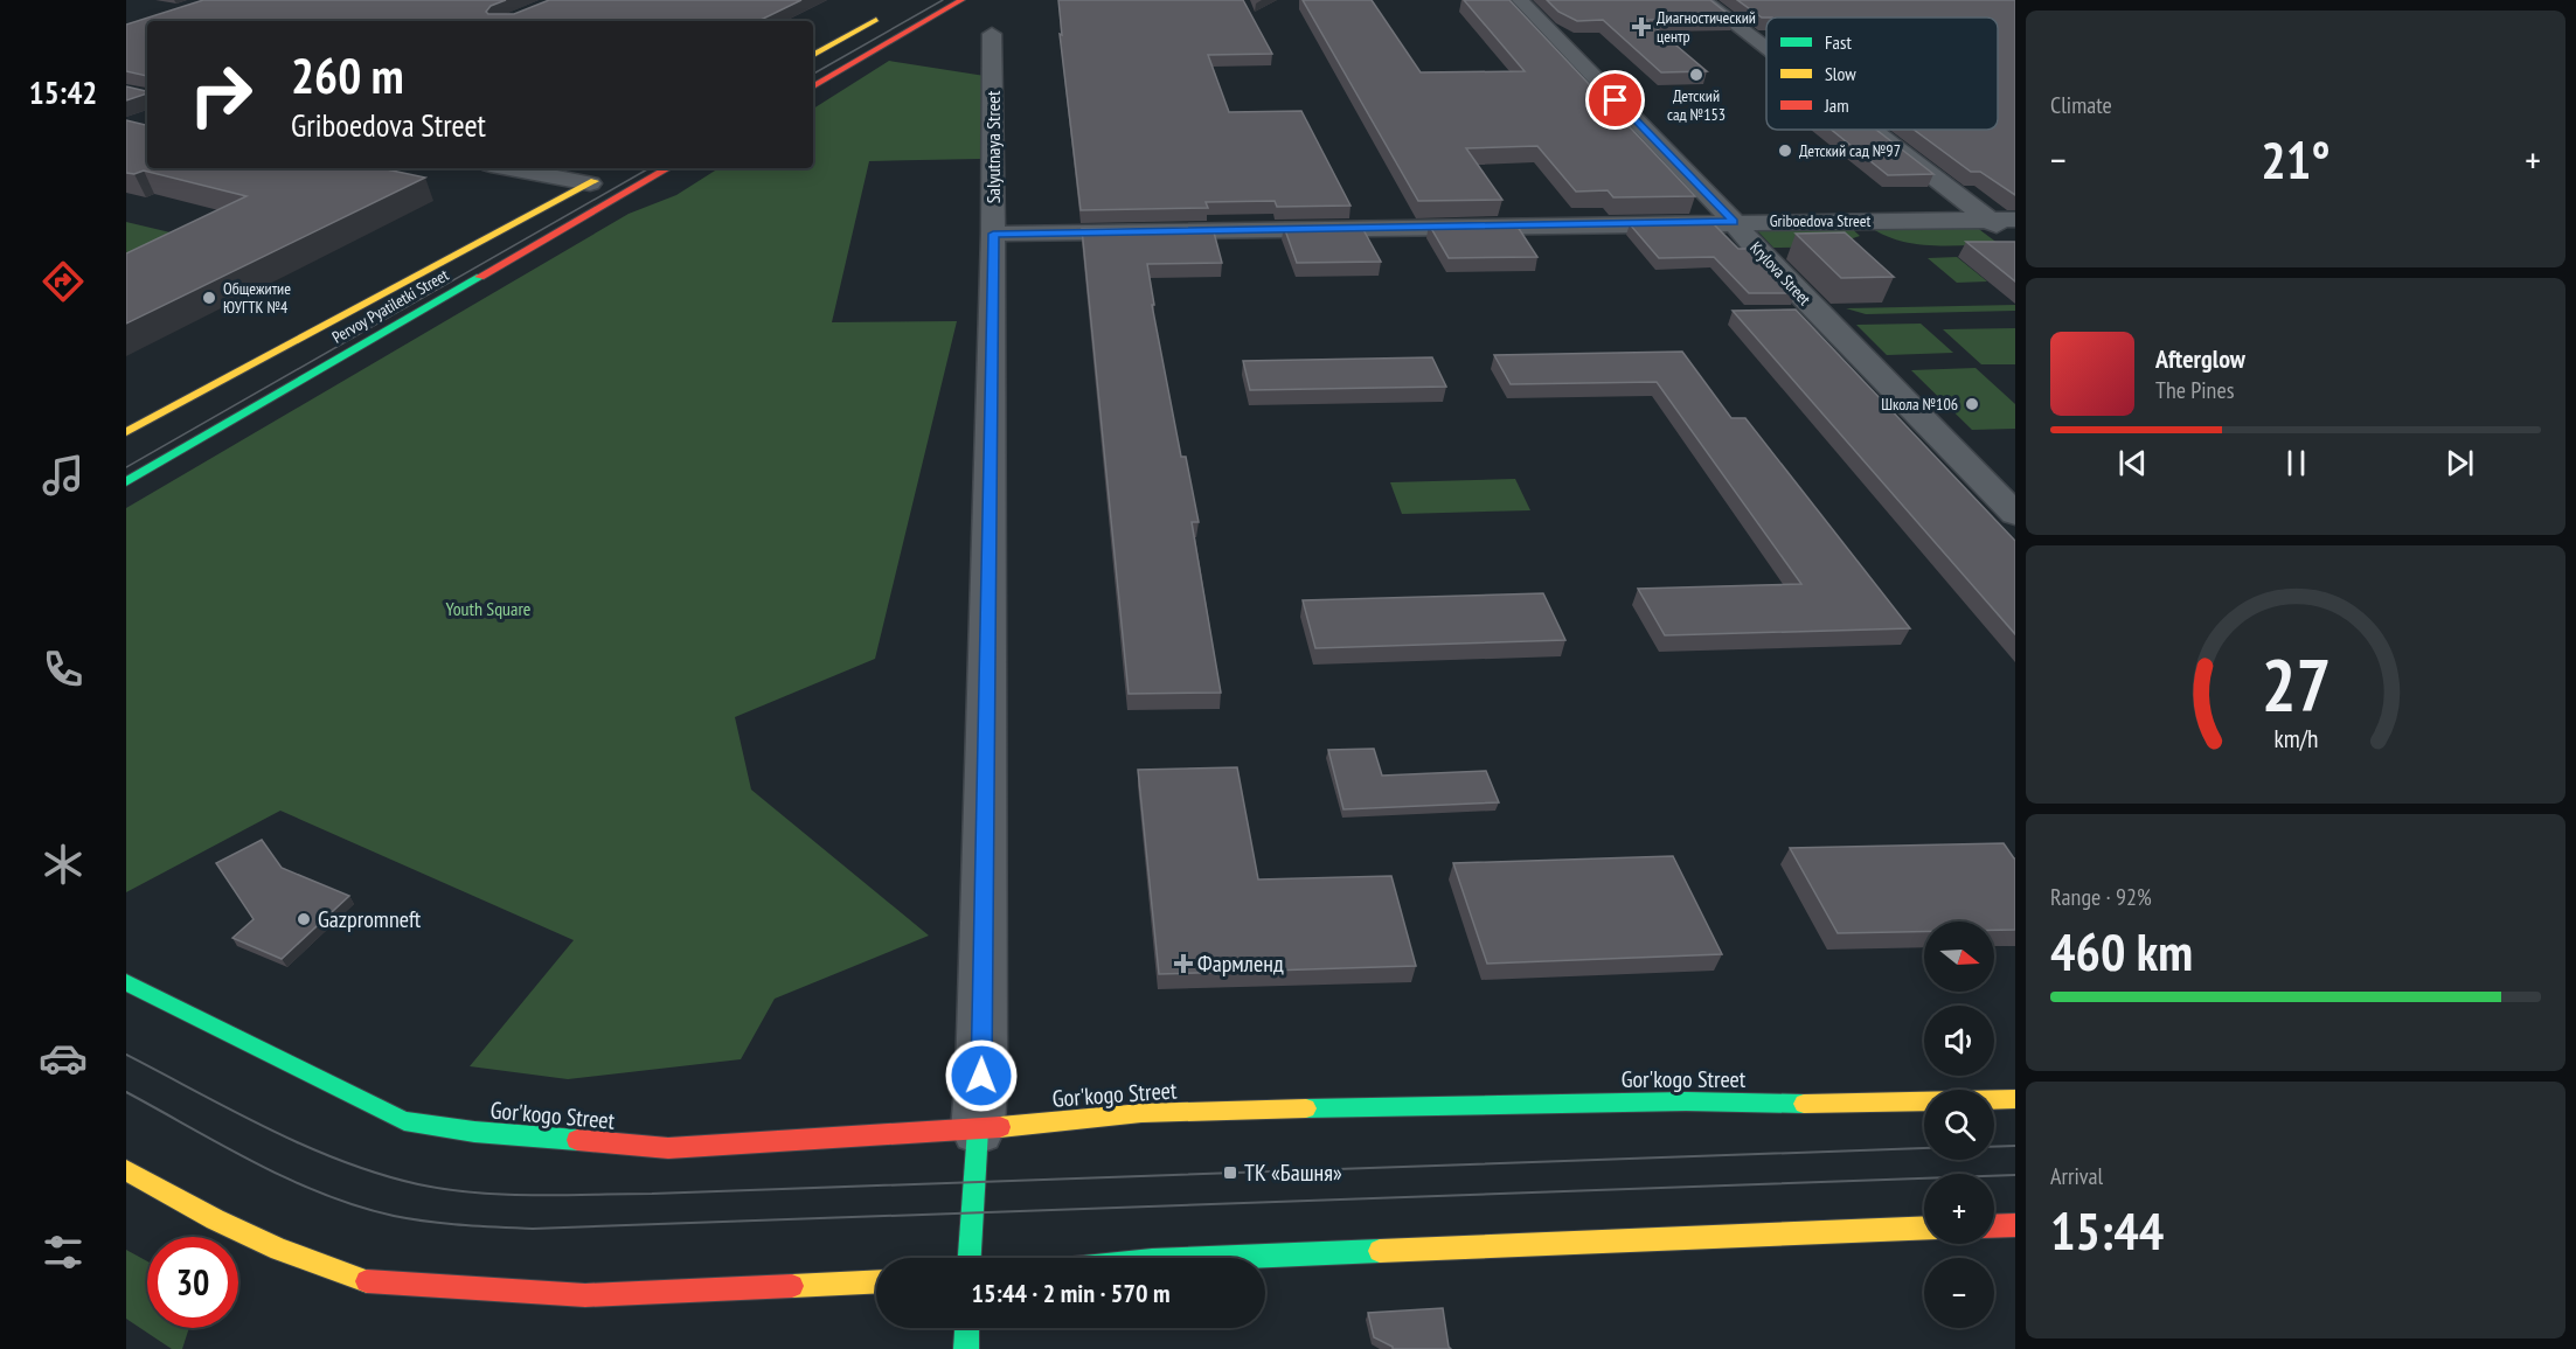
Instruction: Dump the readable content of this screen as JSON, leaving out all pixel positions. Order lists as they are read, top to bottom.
{
  "streets": {
    "main road": ["Salyutnaya Street", "Pervoy Pyatiletki Street", "Gor'kogo Street"],
    "street": ["Griboedova Street", "Krylova Street"]
  },
  "crossings": [
    ["Salyutnaya Street", "Griboedova Street"],
    ["Salyutnaya Street", "Gor'kogo Street"],
    ["Griboedova Street", "Krylova Street"]
  ],
  "parks": ["Youth Square"],
  "places": {
    "health": ["Диагностический центр", "Фармленд"],
    "other": [
      "Детский сад №153",
      "Детский сад №97",
      "Общежитие ЮУГТК №4",
      "Школа №106",
      "Gazpromneft"
    ],
    "transit": ["ТК «Башня»"]
  },
  "legend": ["Fast", "Slow", "Jam"],
  "north": "right",
  "page": {
    "tabs": "15:42",
    "tile": [
      "Climate",
      ["Range · 92%", "460 km"],
      ["Arrival", "15:44"]
    ],
    "turn": ["260 m", "Griboedova Street"],
    "heat": ["−", "21°", "+"],
    "song": ["Afterglow", "The Pines"],
    "map_buttons": ["+", "−"],
    "limit": "30",
    "trip": "15:44 · 2 min · 570 m",
    "gauge": ["27", "km/h"]
  }
}
